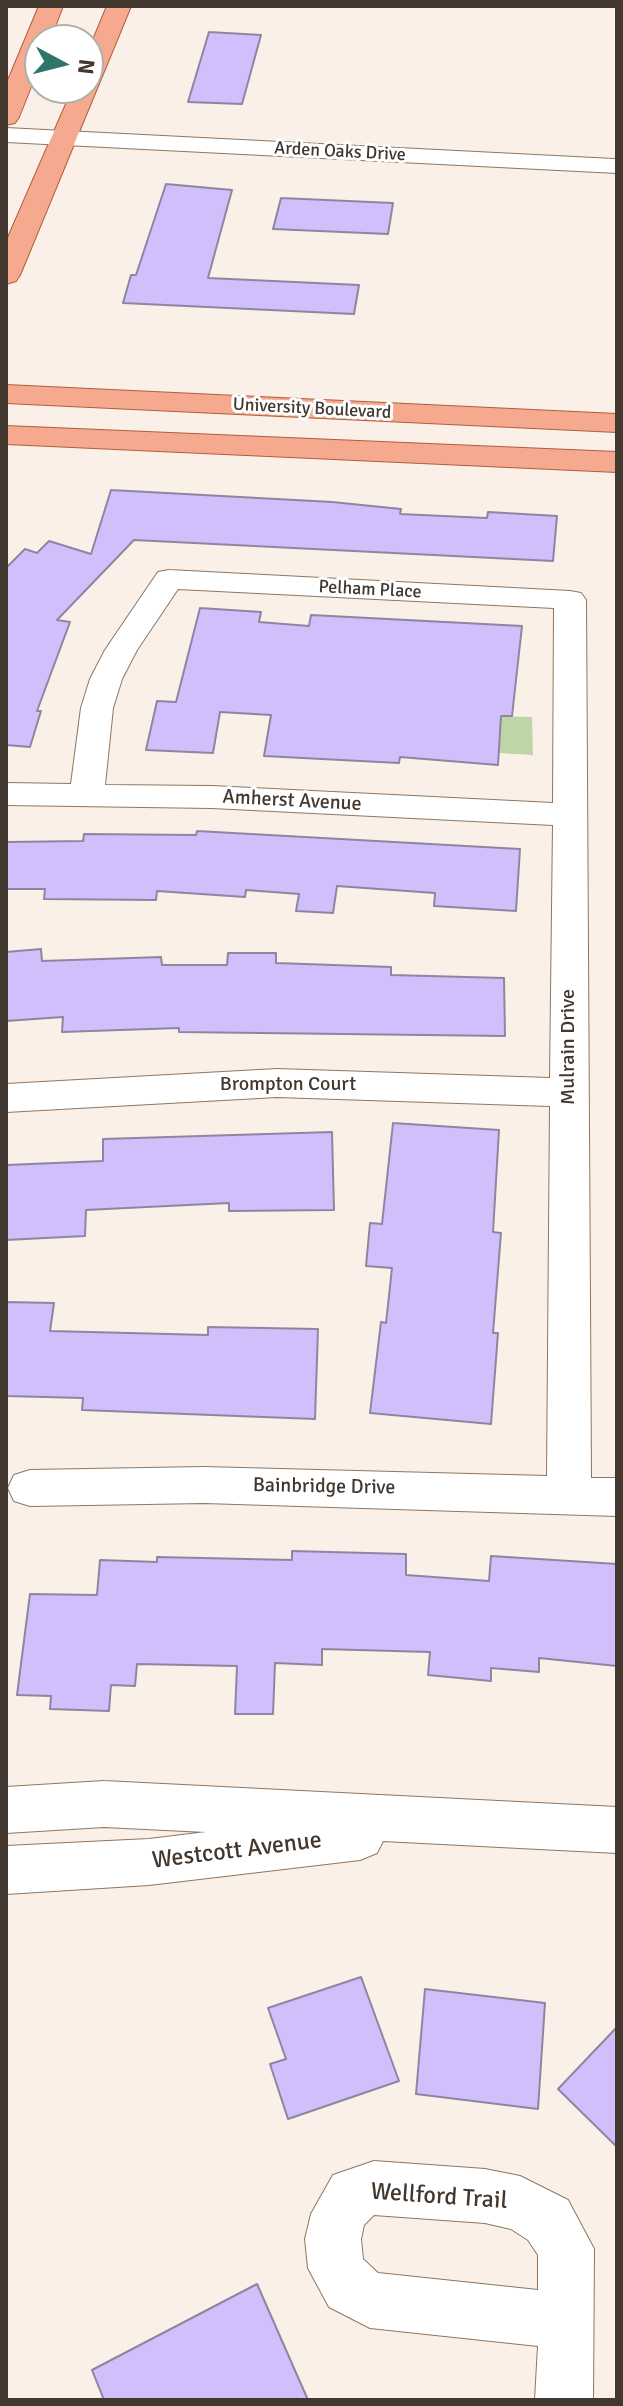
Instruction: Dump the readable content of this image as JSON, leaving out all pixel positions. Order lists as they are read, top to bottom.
{
  "streets": {
    "main road": ["University Boulevard"],
    "street": [
      "Arden Oaks Drive",
      "Pelham Place",
      "Amherst Avenue",
      "Mulrain Drive",
      "Brompton Court",
      "Bainbridge Drive",
      "Westcott Avenue"
    ]
  },
  "crossings": [
    ["Pelham Place", "Amherst Avenue"],
    ["Pelham Place", "Mulrain Drive"],
    ["Amherst Avenue", "Mulrain Drive"],
    ["Mulrain Drive", "Brompton Court"],
    ["Mulrain Drive", "Bainbridge Drive"]
  ],
  "north": "right"
}
